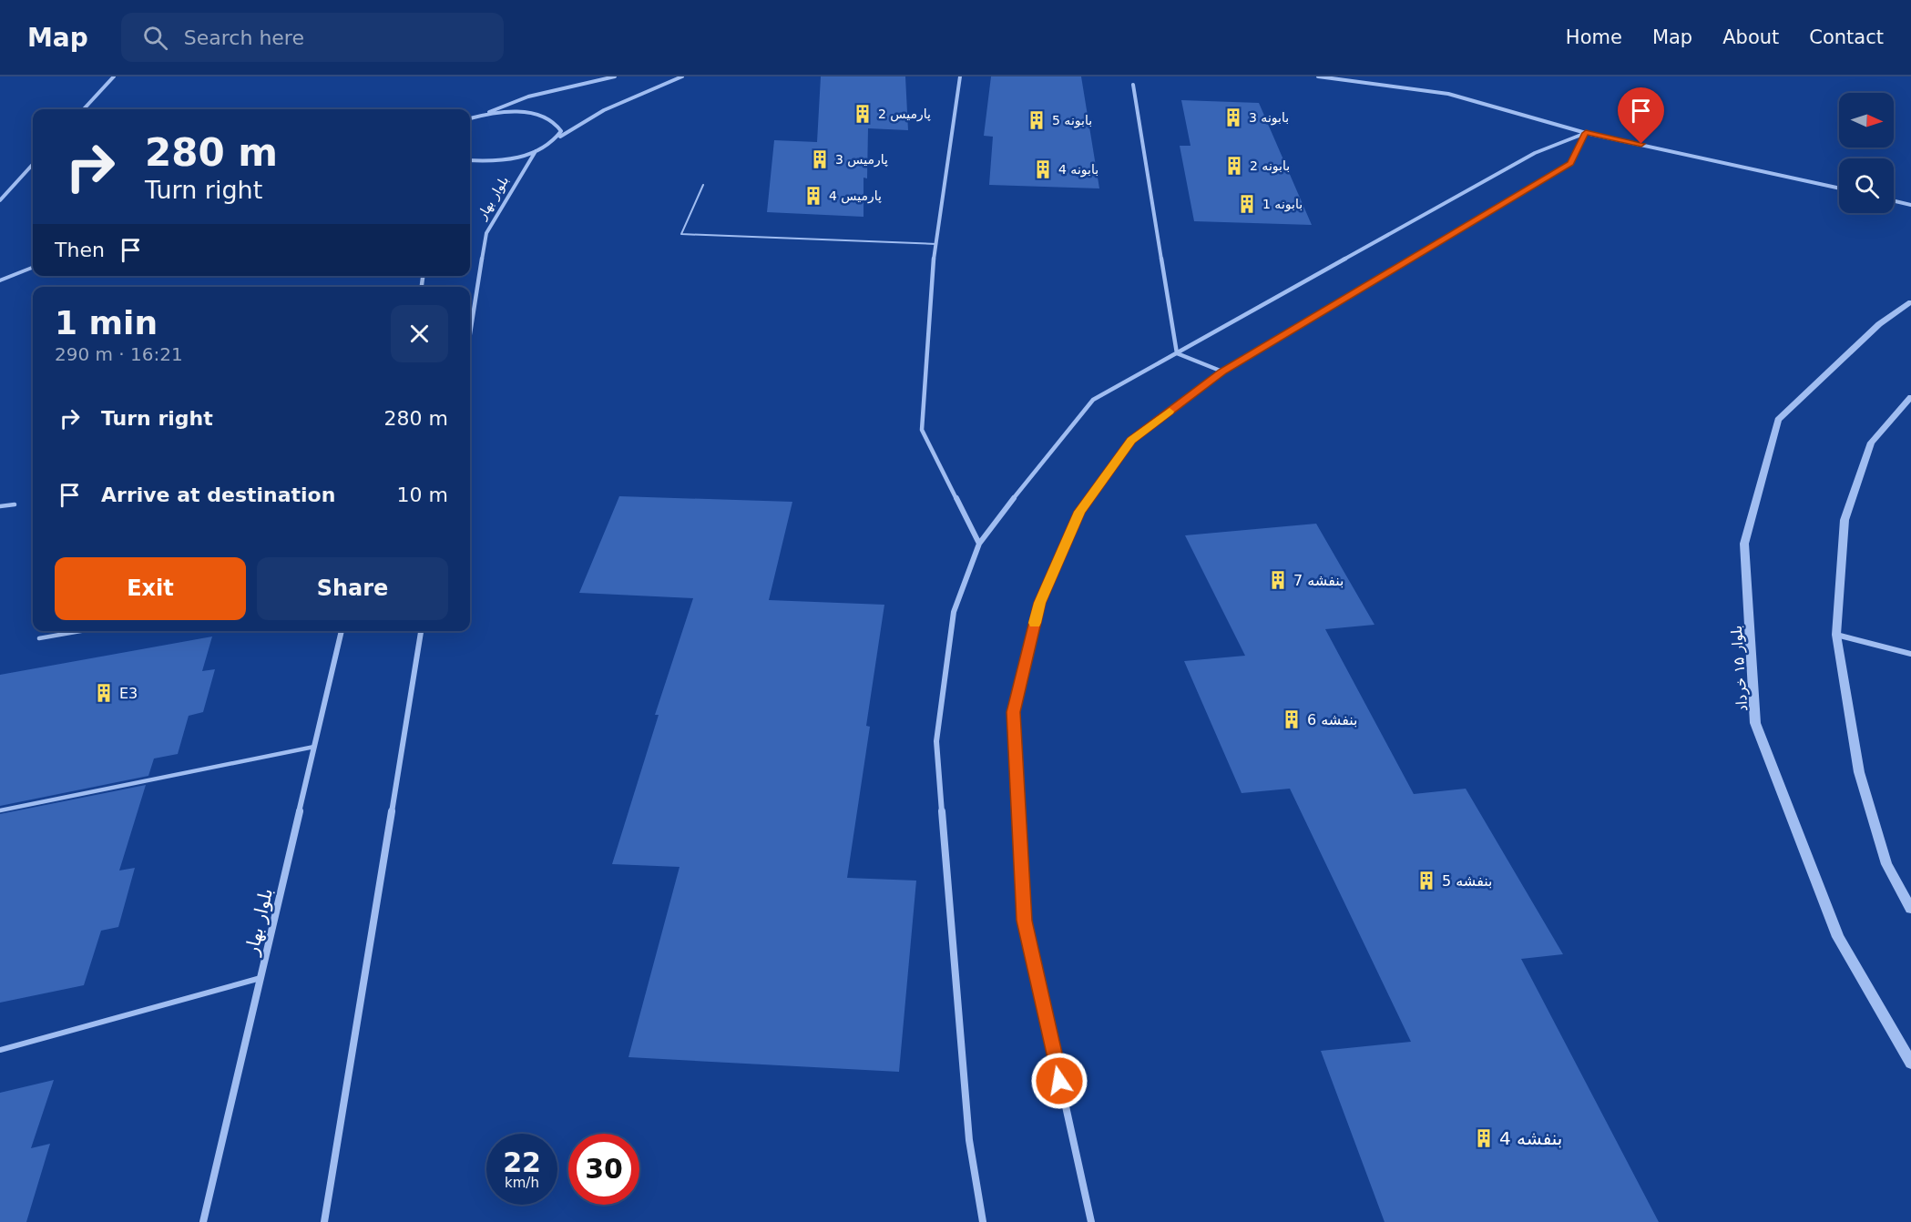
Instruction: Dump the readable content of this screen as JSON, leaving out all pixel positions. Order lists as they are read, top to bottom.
{
  "streets": {
    "street": ["بلوار بهار", "بلوار ۱۵ خرداد"]
  },
  "places": {
    "building": [
      "پارمیس 2",
      "بابونه 3",
      "بابونه 5",
      "پارمیس 3",
      "بابونه 2",
      "بابونه 4",
      "پارمیس 4",
      "بابونه 1",
      "بنفشه 7",
      "E3",
      "بنفشه 6",
      "بنفشه 5",
      "بنفشه 4"
    ]
  },
  "north": "right",
  "page": {
    "header": "Map",
    "search": "Search here",
    "nav": [
      "Home",
      "Map",
      "About",
      "Contact"
    ],
    "turn": ["280 m", "Turn right"],
    "then": "Then",
    "heading": ["1 min", "290 m · 16:21"],
    "list": [
      {
        "name": "Turn right",
        "value": "280 m"
      },
      {
        "name": "Arrive at destination",
        "value": "10 m"
      }
    ],
    "buttons": ["Exit", "Share"],
    "speed": "22 km/h",
    "limit": "30"
  }
}
